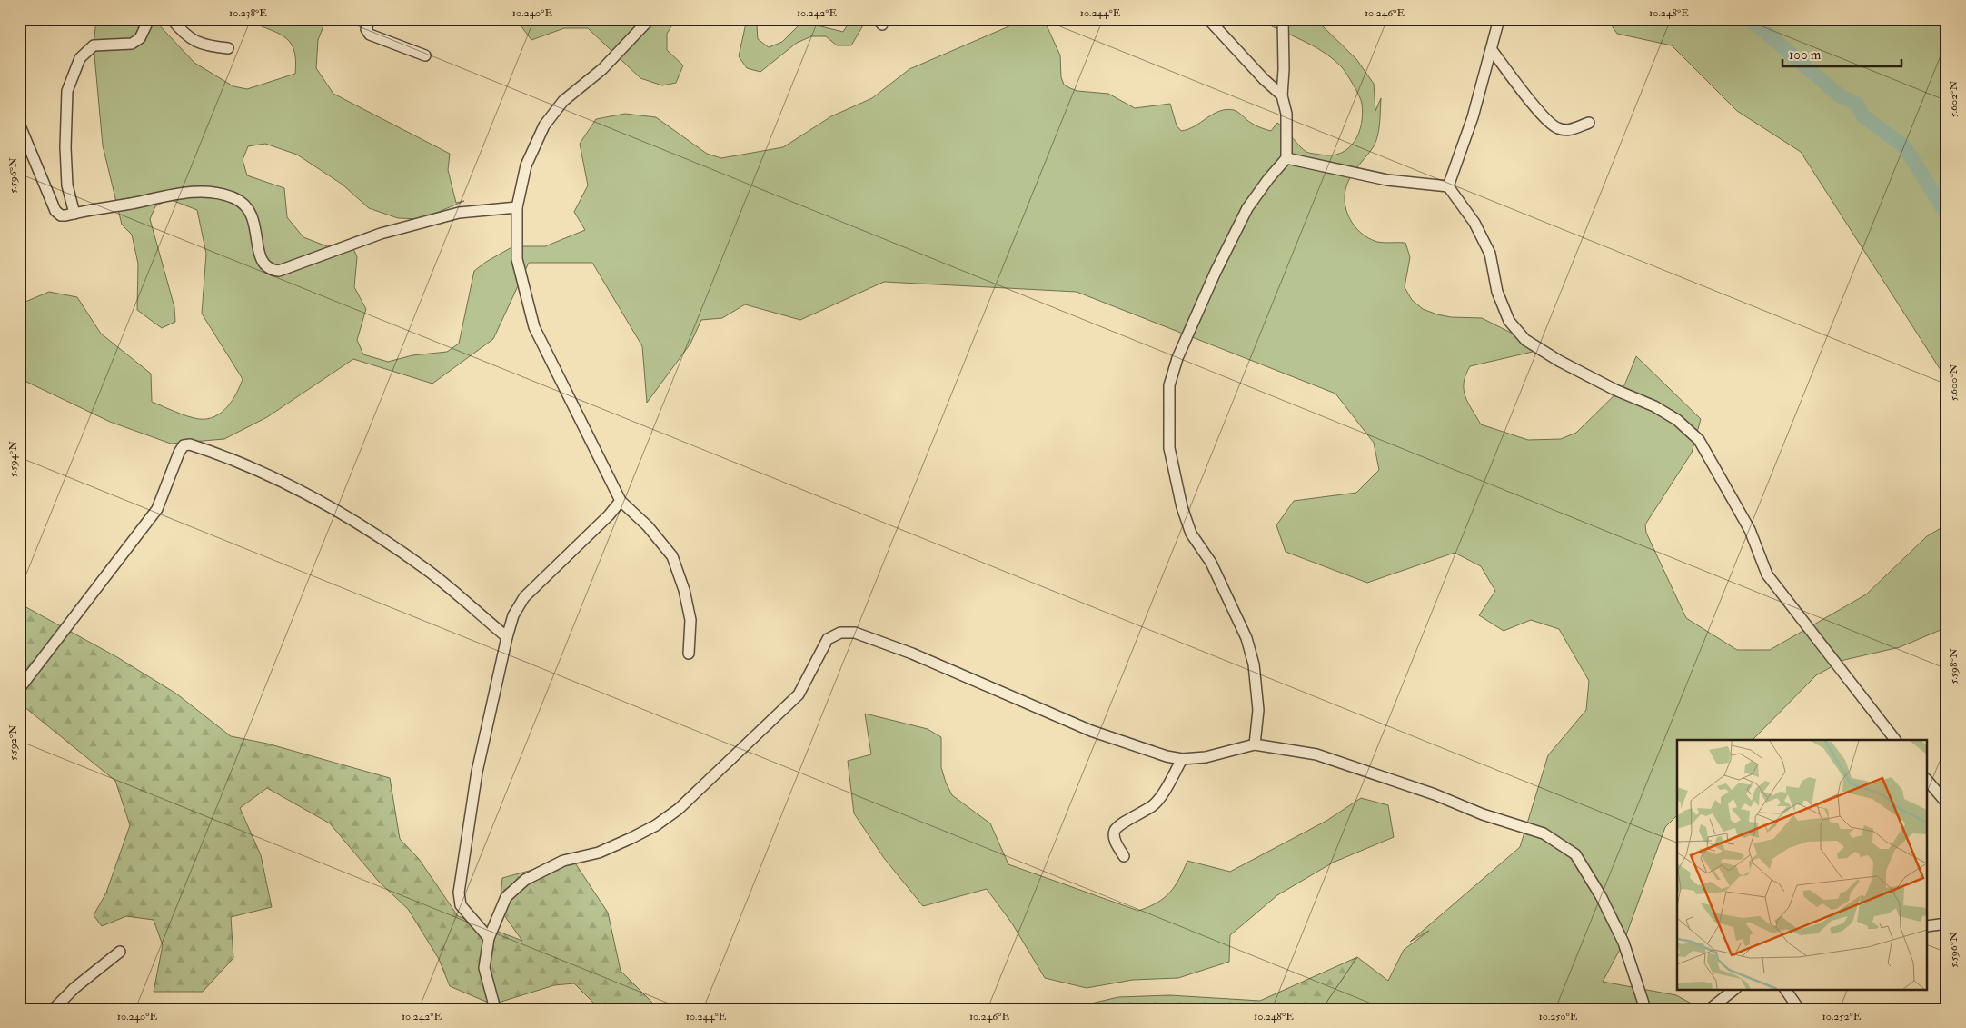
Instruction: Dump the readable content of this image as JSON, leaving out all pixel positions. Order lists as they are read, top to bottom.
{
  "scale_bar": "100 m",
  "coordinates": [
    "10.238°E",
    "10.240°E",
    "10.242°E",
    "10.244°E",
    "10.246°E",
    "10.248°E",
    "5.602°N",
    "5.596°N",
    "5.600°N",
    "5.594°N",
    "5.598°N",
    "5.592°N",
    "10.250°E",
    "10.252°E"
  ]
}
